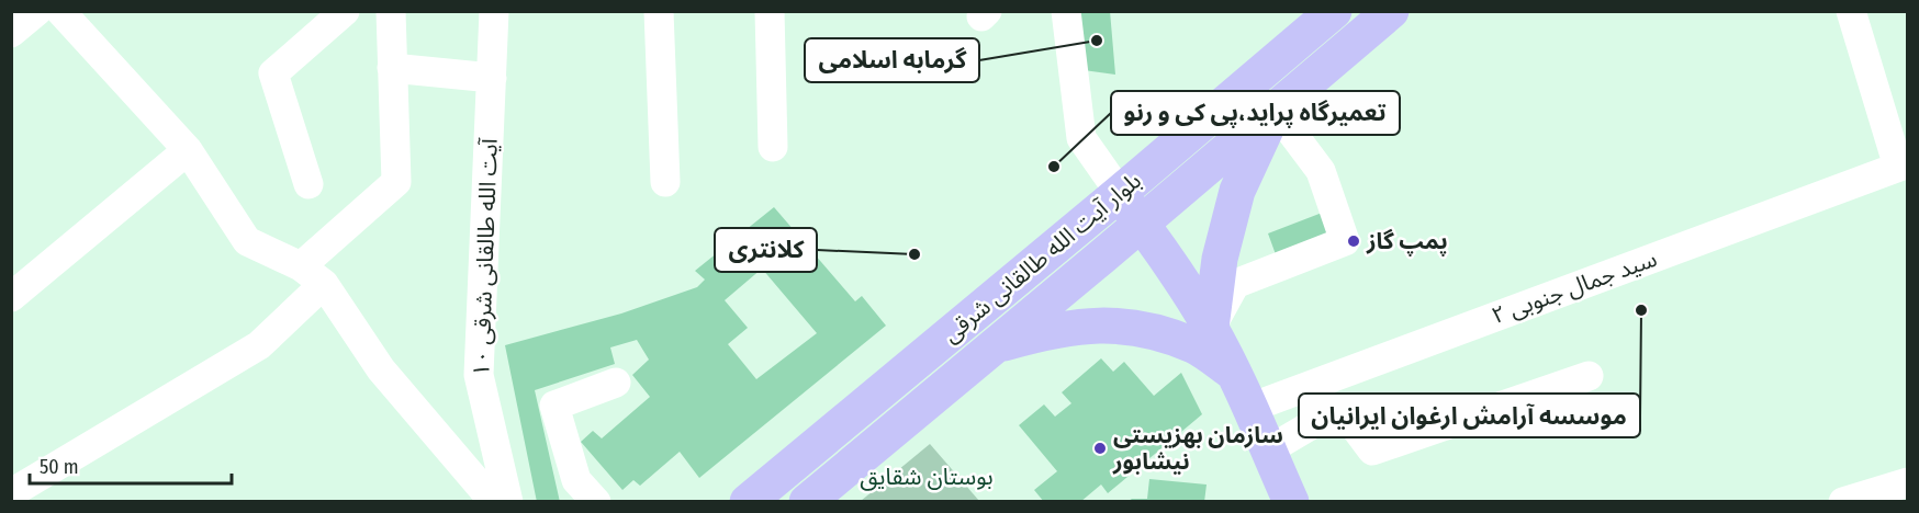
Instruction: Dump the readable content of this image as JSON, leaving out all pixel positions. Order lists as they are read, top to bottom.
{
  "streets": {
    "main road": ["بلوار آیت الله طالقانی شرقی"],
    "street": ["آیت الله طالقانی شرقی ۱۰", "سید جمال جنوبی ۲"]
  },
  "parks": ["بوستان شقایق"],
  "places": [
    "گرمابه اسلامی",
    "تعمیرگاه پراید،پی کی و رنو",
    "پمپ گاز",
    "کلانتری",
    "موسسه آرامش ارغوان ایرانیان",
    "سازمان بهزیستی نیشابور"
  ],
  "scale_bar": "50 m"
}
